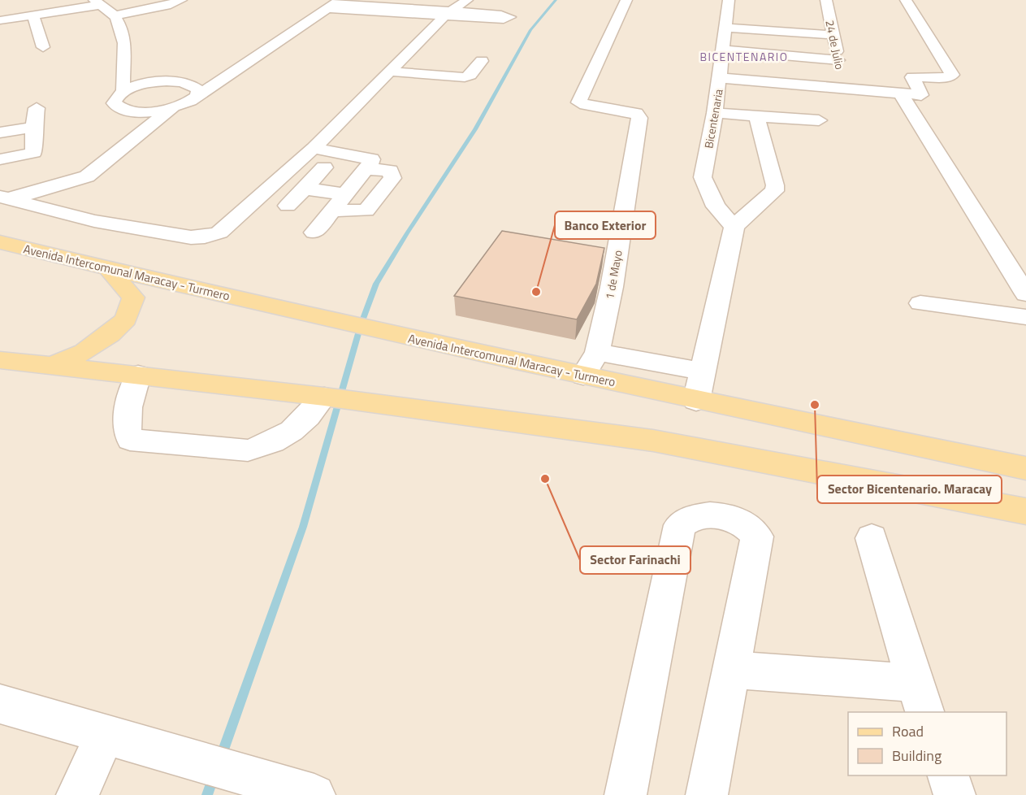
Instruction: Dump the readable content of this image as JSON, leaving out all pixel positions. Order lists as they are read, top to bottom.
{
  "streets": {
    "main road": ["Avenida Intercomunal Maracay - Turmero"],
    "street": ["24 de Julio", "Bicentenaria", "1 de Mayo"]
  },
  "crossings": [
    ["Avenida Intercomunal Maracay - Turmero", "1 de Mayo"]
  ],
  "districts": ["BICENTENARIO"],
  "places": ["Banco Exterior", "Sector Bicentenario. Maracay", "Sector Farinachi"],
  "legend": ["Road", "Building"]
}
